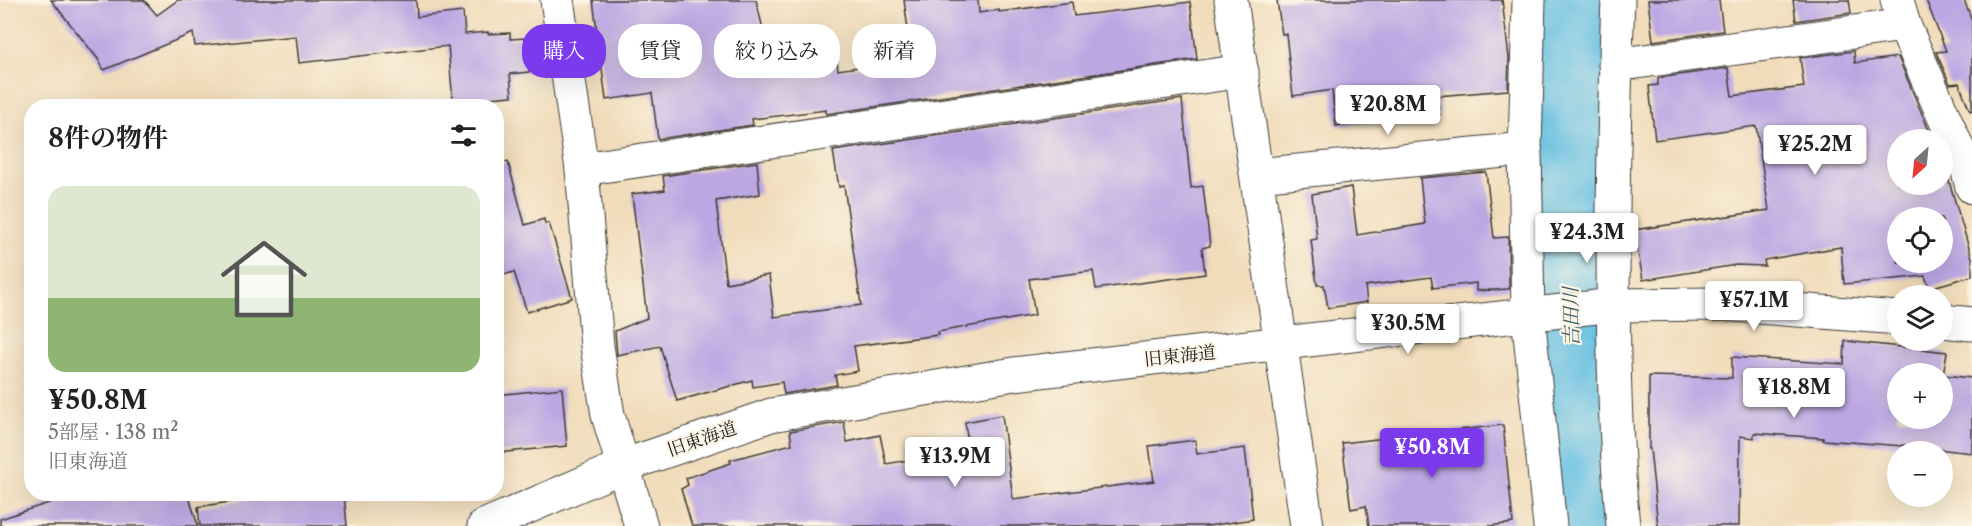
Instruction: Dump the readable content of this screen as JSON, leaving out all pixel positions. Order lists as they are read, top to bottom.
{
  "streets": {
    "street": ["旧東海道"]
  },
  "water": ["吉田川"],
  "north": "bottom left",
  "page": {
    "chip": [
      "購入",
      "賃貸",
      "絞り込み",
      "新着"
    ],
    "price": [
      "¥20.8M",
      "¥25.2M",
      "¥24.3M",
      "¥57.1M",
      "¥30.5M",
      "¥18.8M",
      "¥50.8M",
      "¥13.9M"
    ],
    "heading": "8件の物件",
    "map_buttons": ["+", "−"],
    "list": [
      {
        "name": "¥50.8M",
        "note": "5部屋 · 138 m² · 旧東海道"
      }
    ]
  }
}
